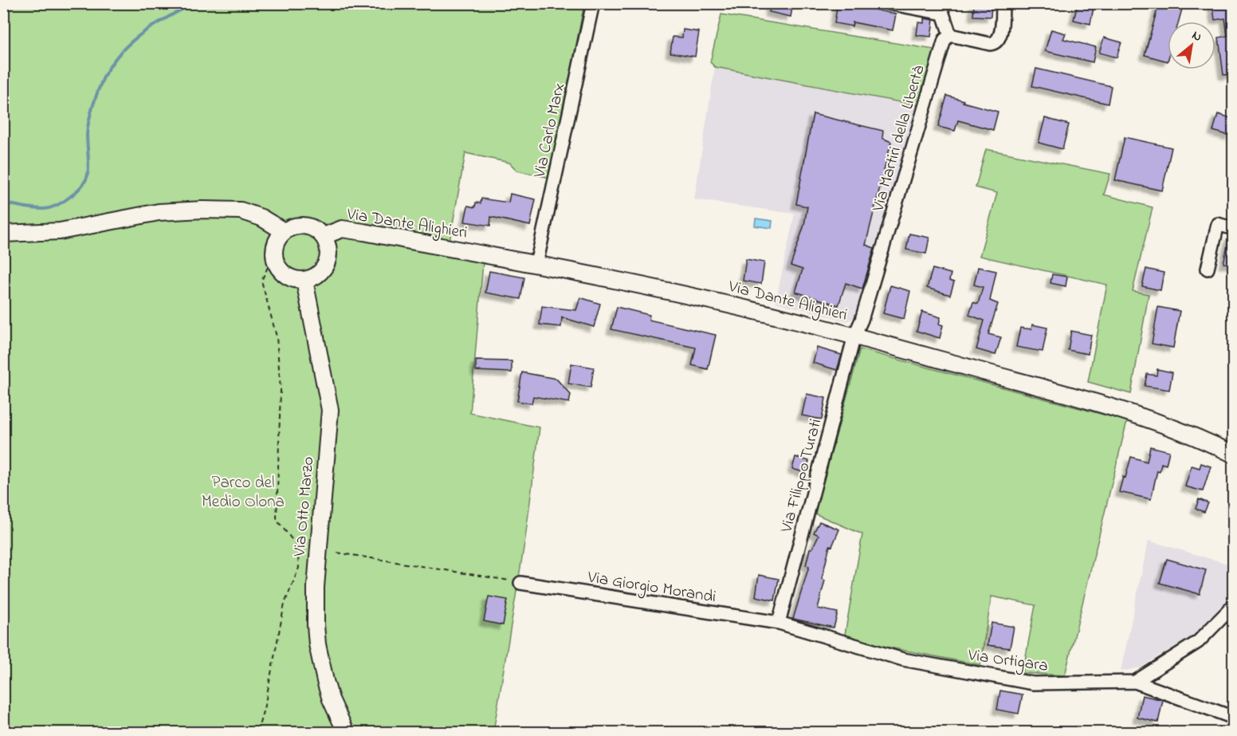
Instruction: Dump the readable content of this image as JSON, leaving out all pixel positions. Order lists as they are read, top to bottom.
{
  "streets": {
    "street": [
      "Via Carlo Marx",
      "Via Martiri della Libertà",
      "Via Dante Alighieri",
      "Via Filippo Turati",
      "Via Otto Marzo",
      "Via Giorgio Morandi",
      "Via Ortigara"
    ]
  },
  "crossings": [
    ["Via Carlo Marx", "Via Dante Alighieri"],
    ["Via Martiri della Libertà", "Via Dante Alighieri"],
    ["Via Martiri della Libertà", "Via Filippo Turati"],
    ["Via Dante Alighieri", "Via Filippo Turati"],
    ["Via Dante Alighieri", "Via Otto Marzo"],
    ["Via Filippo Turati", "Via Giorgio Morandi"],
    ["Via Filippo Turati", "Via Ortigara"],
    ["Via Giorgio Morandi", "Via Ortigara"]
  ],
  "parks": ["Parco del Medio Olona"],
  "north": "top right"
}
